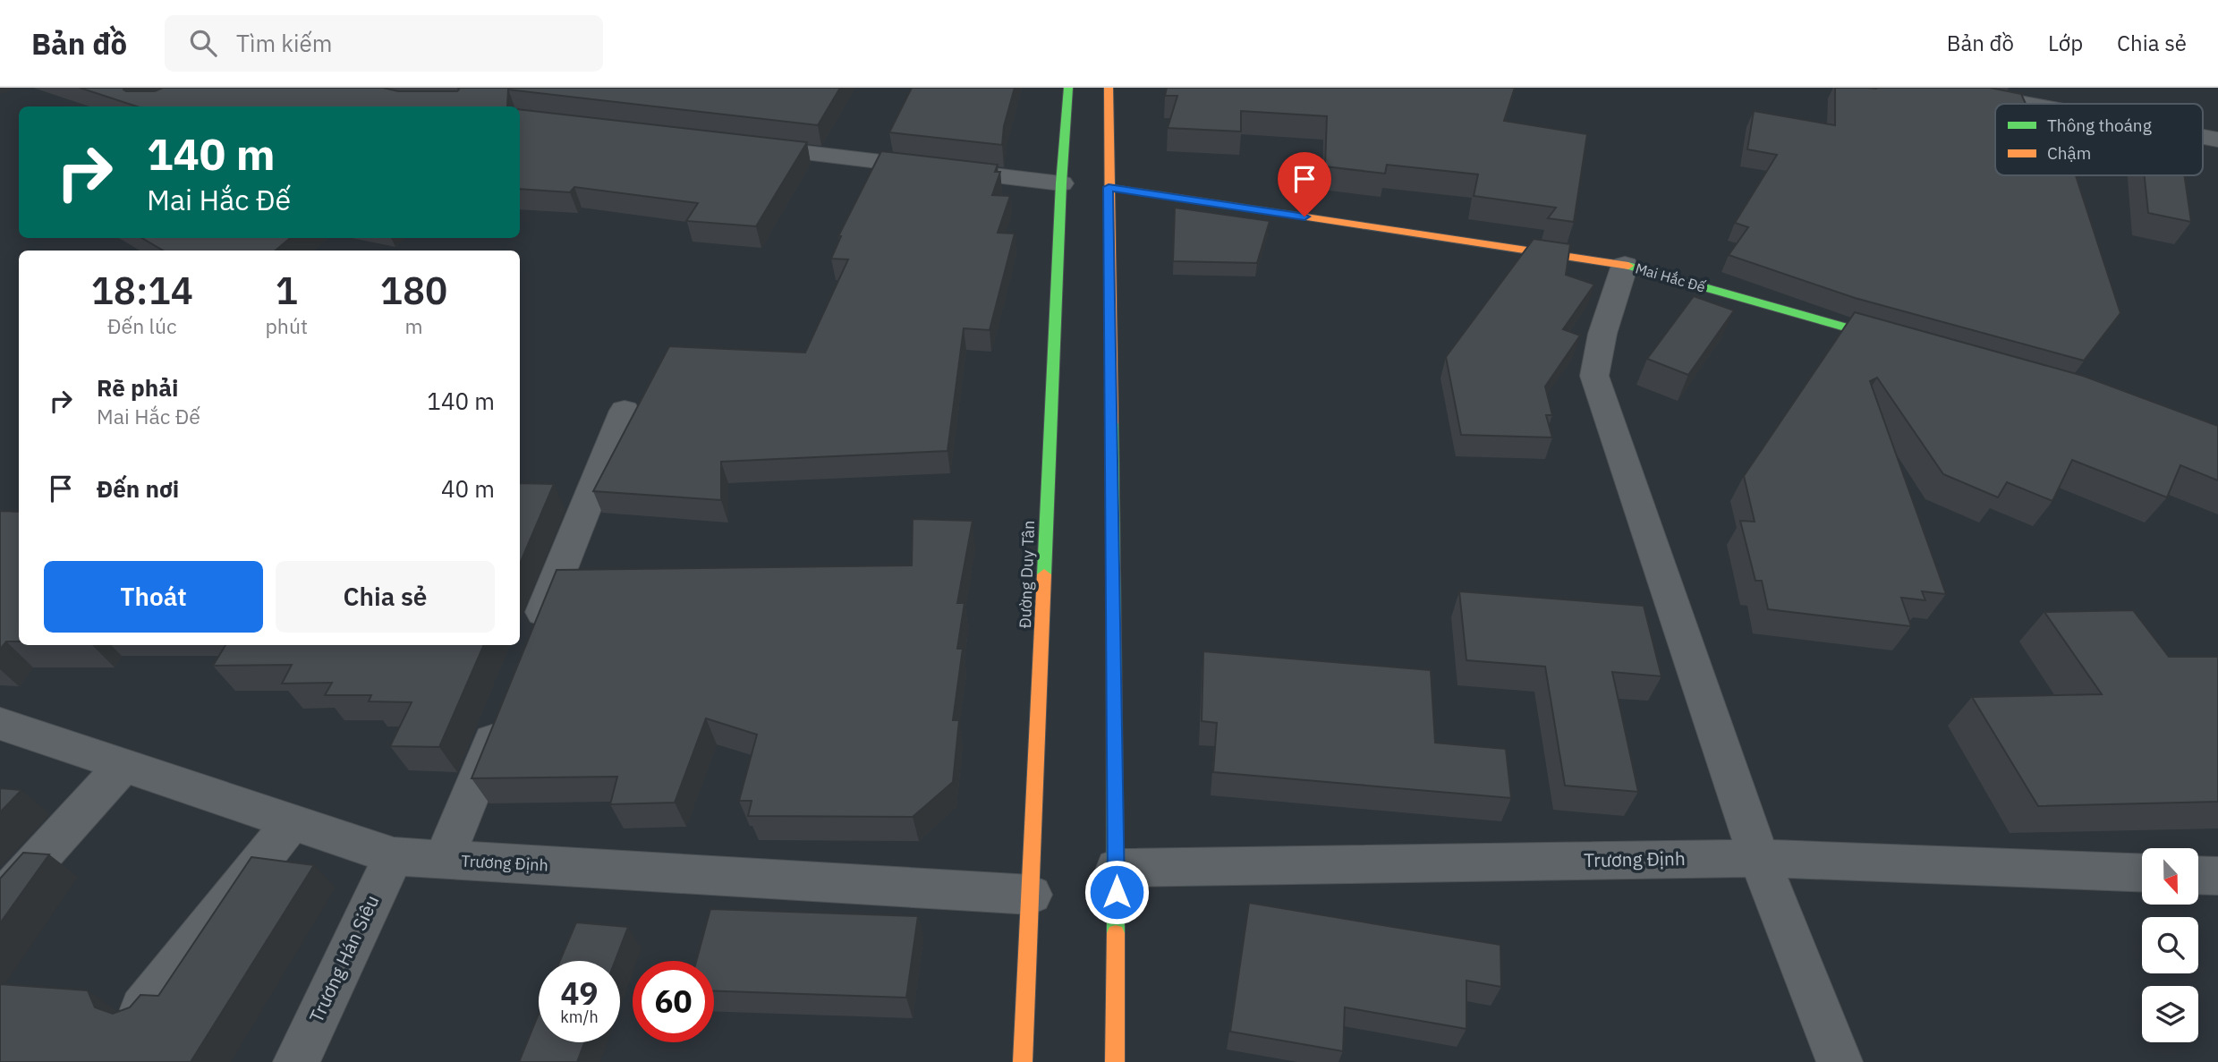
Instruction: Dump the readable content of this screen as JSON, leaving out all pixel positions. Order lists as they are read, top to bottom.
{
  "streets": {
    "main road": ["Mai Hắc Đế", "Đường Duy Tân"],
    "street": ["Trương Định", "Trương Hán Siêu"]
  },
  "crossings": [
    ["Đường Duy Tân", "Trương Định"],
    ["Trương Định", "Trương Hán Siêu"]
  ],
  "legend": ["Thông thoáng", "Chậm"],
  "north": "bottom",
  "page": {
    "header": "Bản đồ",
    "search": "Tìm kiếm",
    "nav": ["Bản đồ", "Lớp", "Chia sẻ"],
    "turn": ["140 m", "Mai Hắc Đế"],
    "eta": [
      "18:14",
      "Đến lúc",
      "1",
      "phút",
      "180",
      "m"
    ],
    "list": [
      {
        "name": "Rẽ phải",
        "note": "Mai Hắc Đế",
        "value": "140 m"
      },
      {
        "name": "Đến nơi",
        "value": "40 m"
      }
    ],
    "buttons": ["Thoát", "Chia sẻ"],
    "speed": "49 km/h",
    "limit": "60"
  }
}
